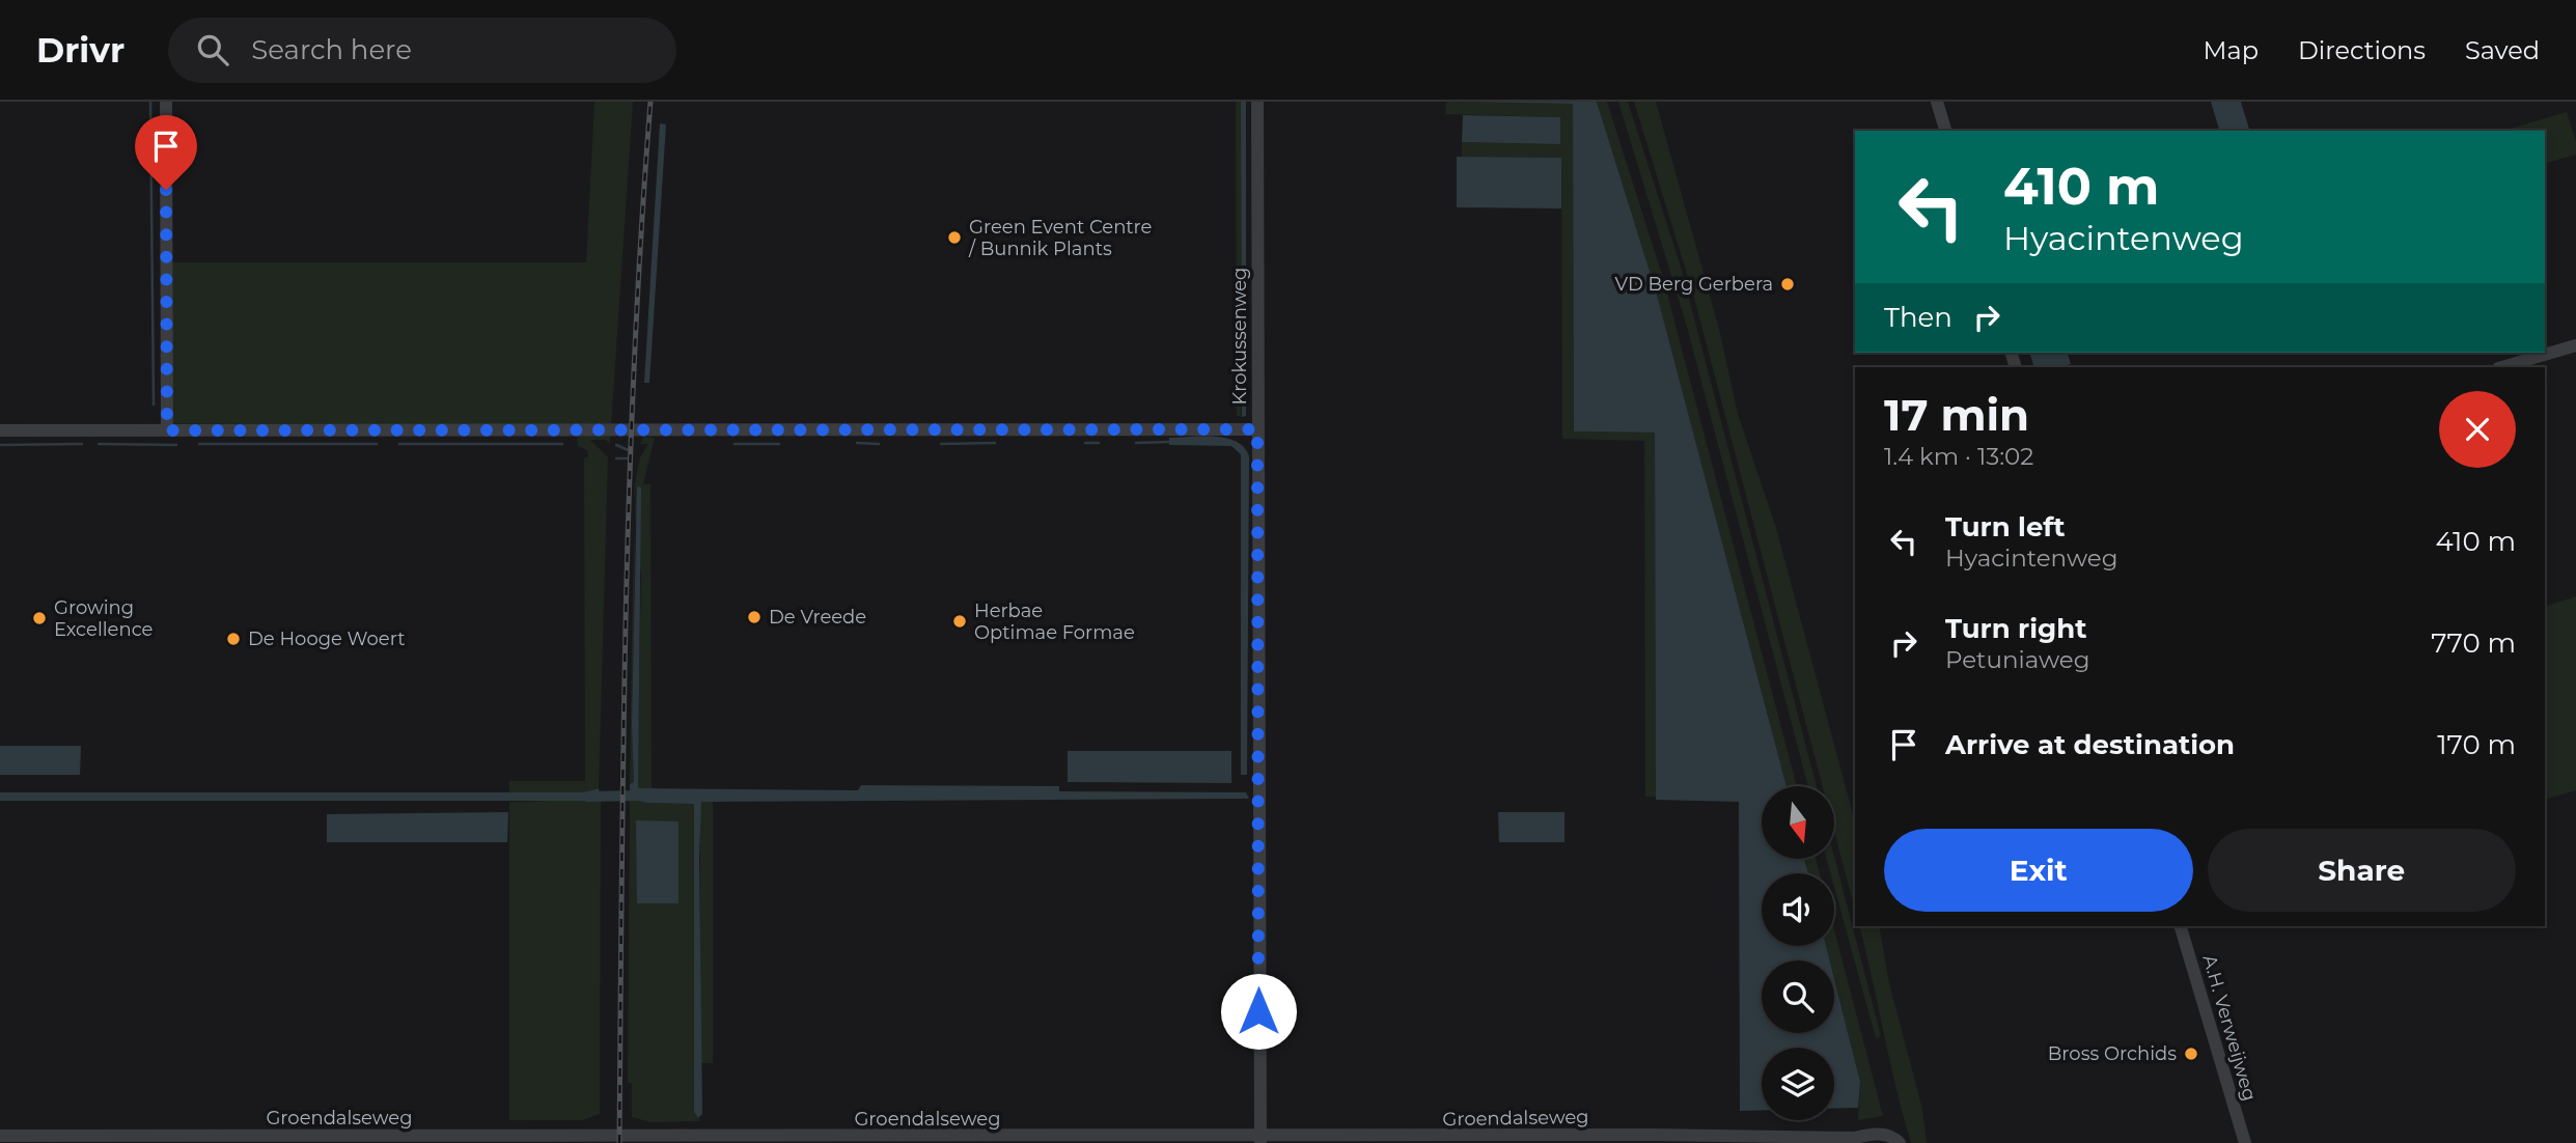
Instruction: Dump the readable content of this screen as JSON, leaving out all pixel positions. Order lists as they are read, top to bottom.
{
  "streets": {
    "street": ["Krokussenweg", "A.H. Verweijweg", "Groendalseweg"]
  },
  "crossings": [
    ["Krokussenweg", "Groendalseweg"]
  ],
  "places": [
    "Green Event Centre / Bunnik Plants",
    "VD Berg Gerbera",
    "De Vreede",
    "Growing Excellence",
    "Herbae Optimae Formae",
    "De Hooge Woert",
    "Bross Orchids"
  ],
  "north": "bottom",
  "page": {
    "header": "Drivr",
    "search": "Search here",
    "nav": ["Map", "Directions", "Saved"],
    "turn": ["410 m", "Hyacintenweg"],
    "then": "Then",
    "heading": ["17 min", "1.4 km · 13:02"],
    "list": [
      {
        "name": "Turn left",
        "note": "Hyacintenweg",
        "value": "410 m"
      },
      {
        "name": "Turn right",
        "note": "Petuniaweg",
        "value": "770 m"
      },
      {
        "name": "Arrive at destination",
        "value": "170 m"
      }
    ],
    "buttons": ["Exit", "Share"]
  }
}
